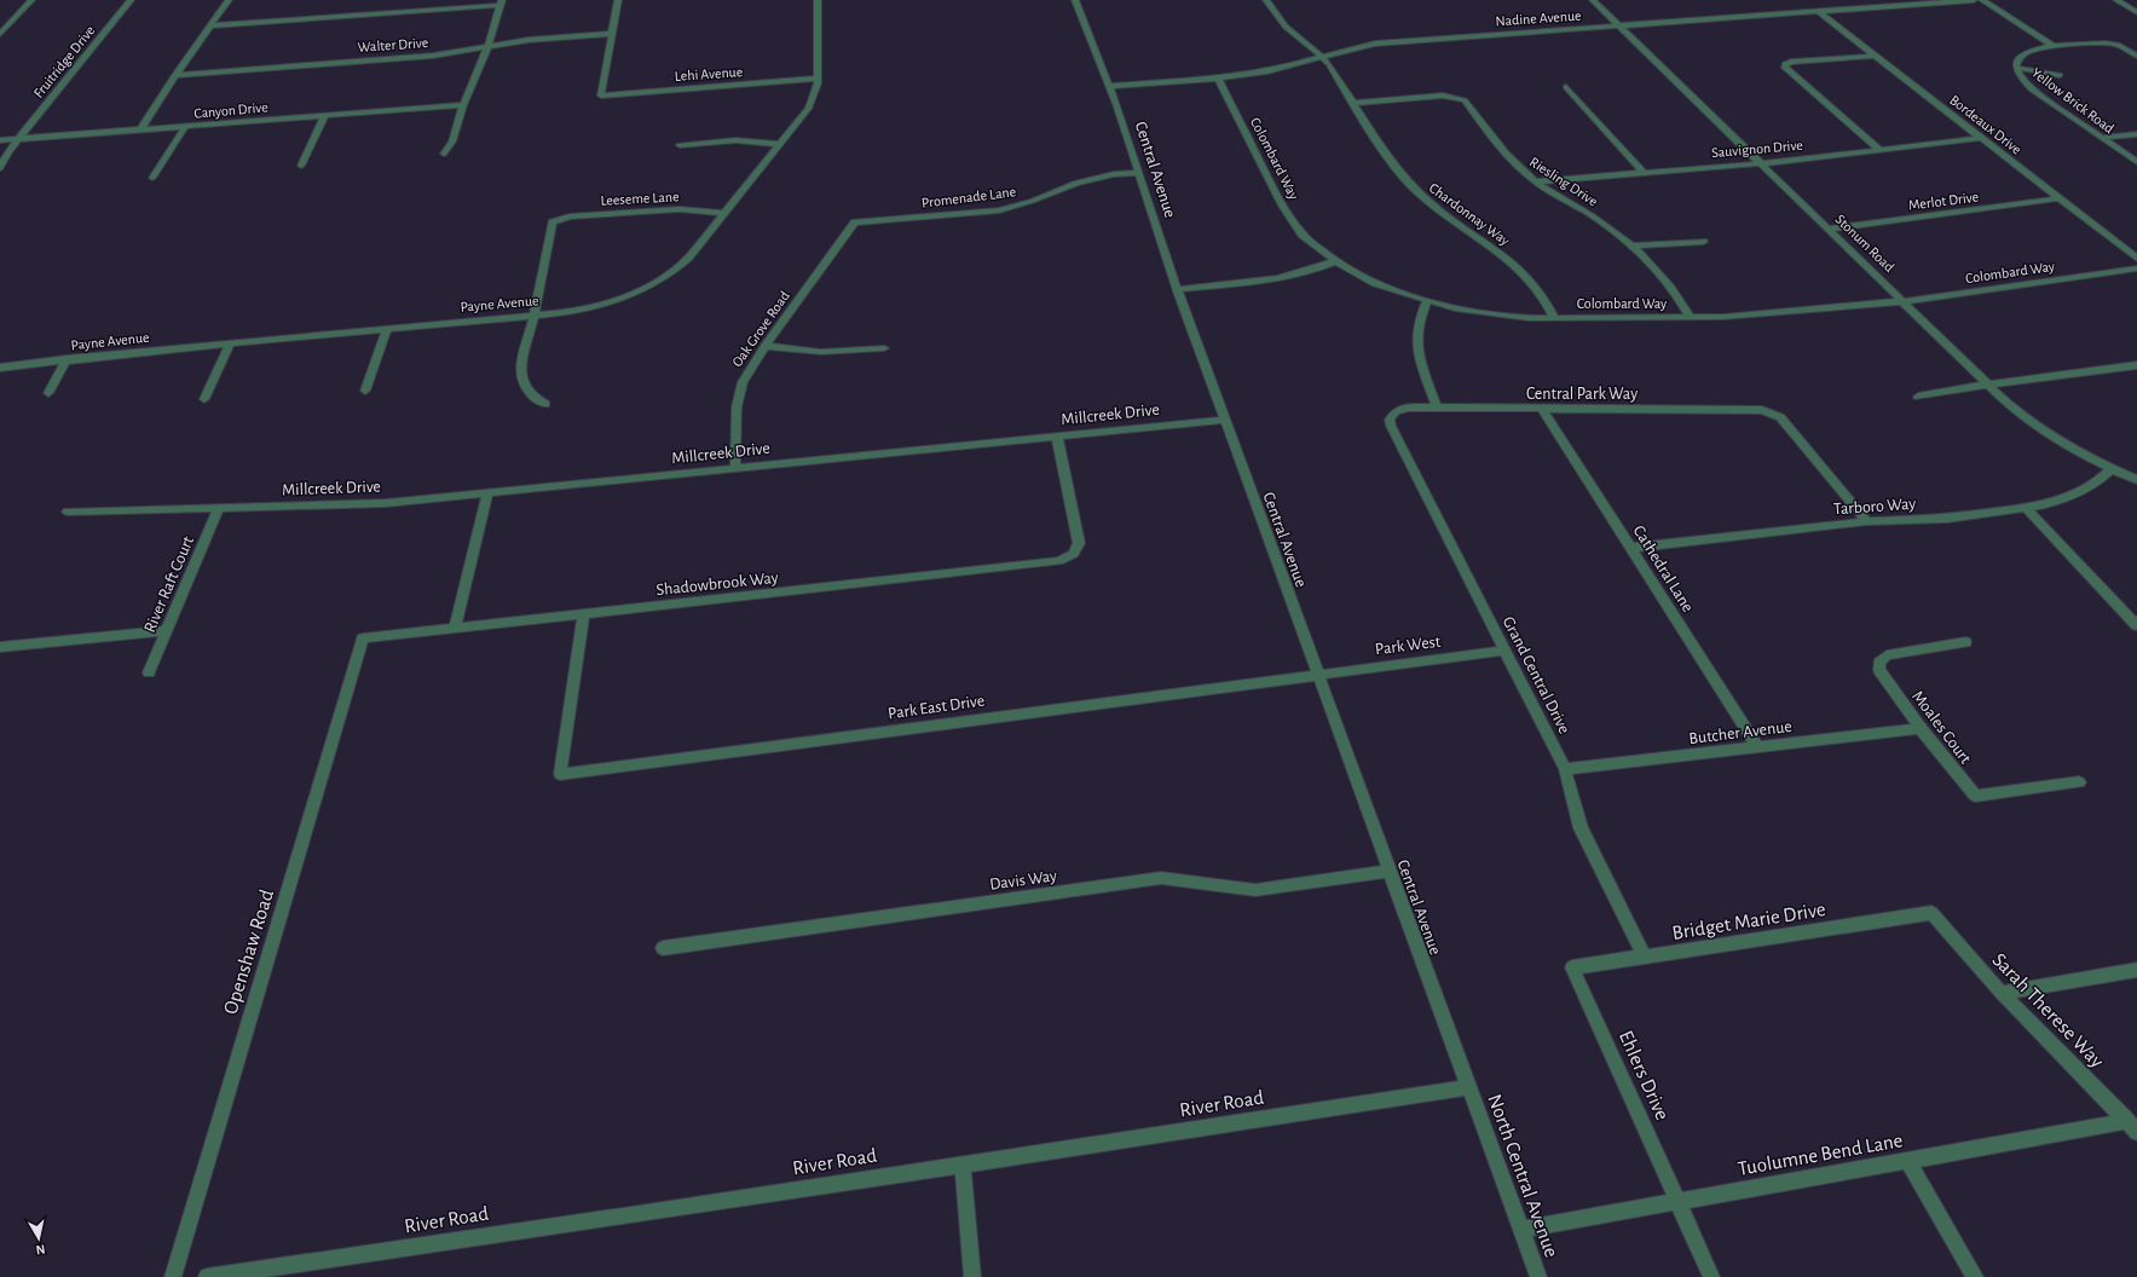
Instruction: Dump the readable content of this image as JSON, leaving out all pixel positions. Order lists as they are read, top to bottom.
{
  "streets": {
    "street": [
      "Nadine Avenue",
      "Walter Drive",
      "Fruitridge Drive",
      "Lehi Avenue",
      "Yellow Brick Road",
      "Canyon Drive",
      "Bordeaux Drive",
      "Sauvignon Drive",
      "Colombard Way",
      "Central Avenue",
      "Riesling Drive",
      "Promenade Lane",
      "Leeseme Lane",
      "Merlot Drive",
      "Chardonnay Way",
      "Stonum Road",
      "Payne Avenue",
      "Oak Grove Road",
      "Central Park Way",
      "Millcreek Drive",
      "Tarboro Way",
      "Cathedral Lane",
      "Shadowbrook Way",
      "River Raft Court",
      "Park West",
      "Grand Central Drive",
      "Park East Drive",
      "Moales Court",
      "Butcher Avenue",
      "Davis Way",
      "Bridget Marie Drive",
      "Openshaw Road",
      "Sarah Therese Way",
      "Ehlers Drive",
      "River Road",
      "Tuolumne Bend Lane",
      "North Central Avenue"
    ]
  },
  "crossings": [
    ["Nadine Avenue", "Bordeaux Drive"],
    ["Nadine Avenue", "Colombard Way"],
    ["Nadine Avenue", "Central Avenue"],
    ["Nadine Avenue", "Chardonnay Way"],
    ["Nadine Avenue", "Stonum Road"],
    ["Walter Drive", "Lehi Avenue"],
    ["Fruitridge Drive", "Canyon Drive"],
    ["Lehi Avenue", "Payne Avenue"],
    ["Bordeaux Drive", "Sauvignon Drive"],
    ["Bordeaux Drive", "Merlot Drive"],
    ["Sauvignon Drive", "Riesling Drive"],
    ["Sauvignon Drive", "Stonum Road"],
    ["Colombard Way", "Riesling Drive"],
    ["Colombard Way", "Chardonnay Way"],
    ["Colombard Way", "Stonum Road"],
    ["Central Avenue", "Promenade Lane"],
    ["Central Avenue", "Millcreek Drive"],
    ["Central Avenue", "Park West"],
    ["Central Avenue", "Park East Drive"],
    ["Central Avenue", "Davis Way"],
    ["Central Avenue", "River Road"],
    ["Central Avenue", "North Central Avenue"],
    ["Riesling Drive", "Chardonnay Way"],
    ["Promenade Lane", "Oak Grove Road"],
    ["Leeseme Lane", "Payne Avenue"],
    ["Merlot Drive", "Stonum Road"],
    ["Stonum Road", "Tarboro Way"],
    ["Oak Grove Road", "Millcreek Drive"],
    ["Central Park Way", "Tarboro Way"],
    ["Central Park Way", "Cathedral Lane"],
    ["Central Park Way", "Grand Central Drive"],
    ["Millcreek Drive", "Shadowbrook Way"],
    ["Millcreek Drive", "River Raft Court"],
    ["Tarboro Way", "Cathedral Lane"],
    ["Cathedral Lane", "Butcher Avenue"],
    ["Shadowbrook Way", "Park East Drive"],
    ["Shadowbrook Way", "Openshaw Road"],
    ["Park West", "Grand Central Drive"],
    ["Park West", "Park East Drive"],
    ["Grand Central Drive", "Butcher Avenue"],
    ["Grand Central Drive", "Bridget Marie Drive"],
    ["Moales Court", "Butcher Avenue"],
    ["Bridget Marie Drive", "Sarah Therese Way"],
    ["Bridget Marie Drive", "Ehlers Drive"],
    ["Sarah Therese Way", "Tuolumne Bend Lane"],
    ["Ehlers Drive", "Tuolumne Bend Lane"],
    ["River Road", "North Central Avenue"],
    ["Tuolumne Bend Lane", "North Central Avenue"]
  ],
  "north": "bottom"
}
